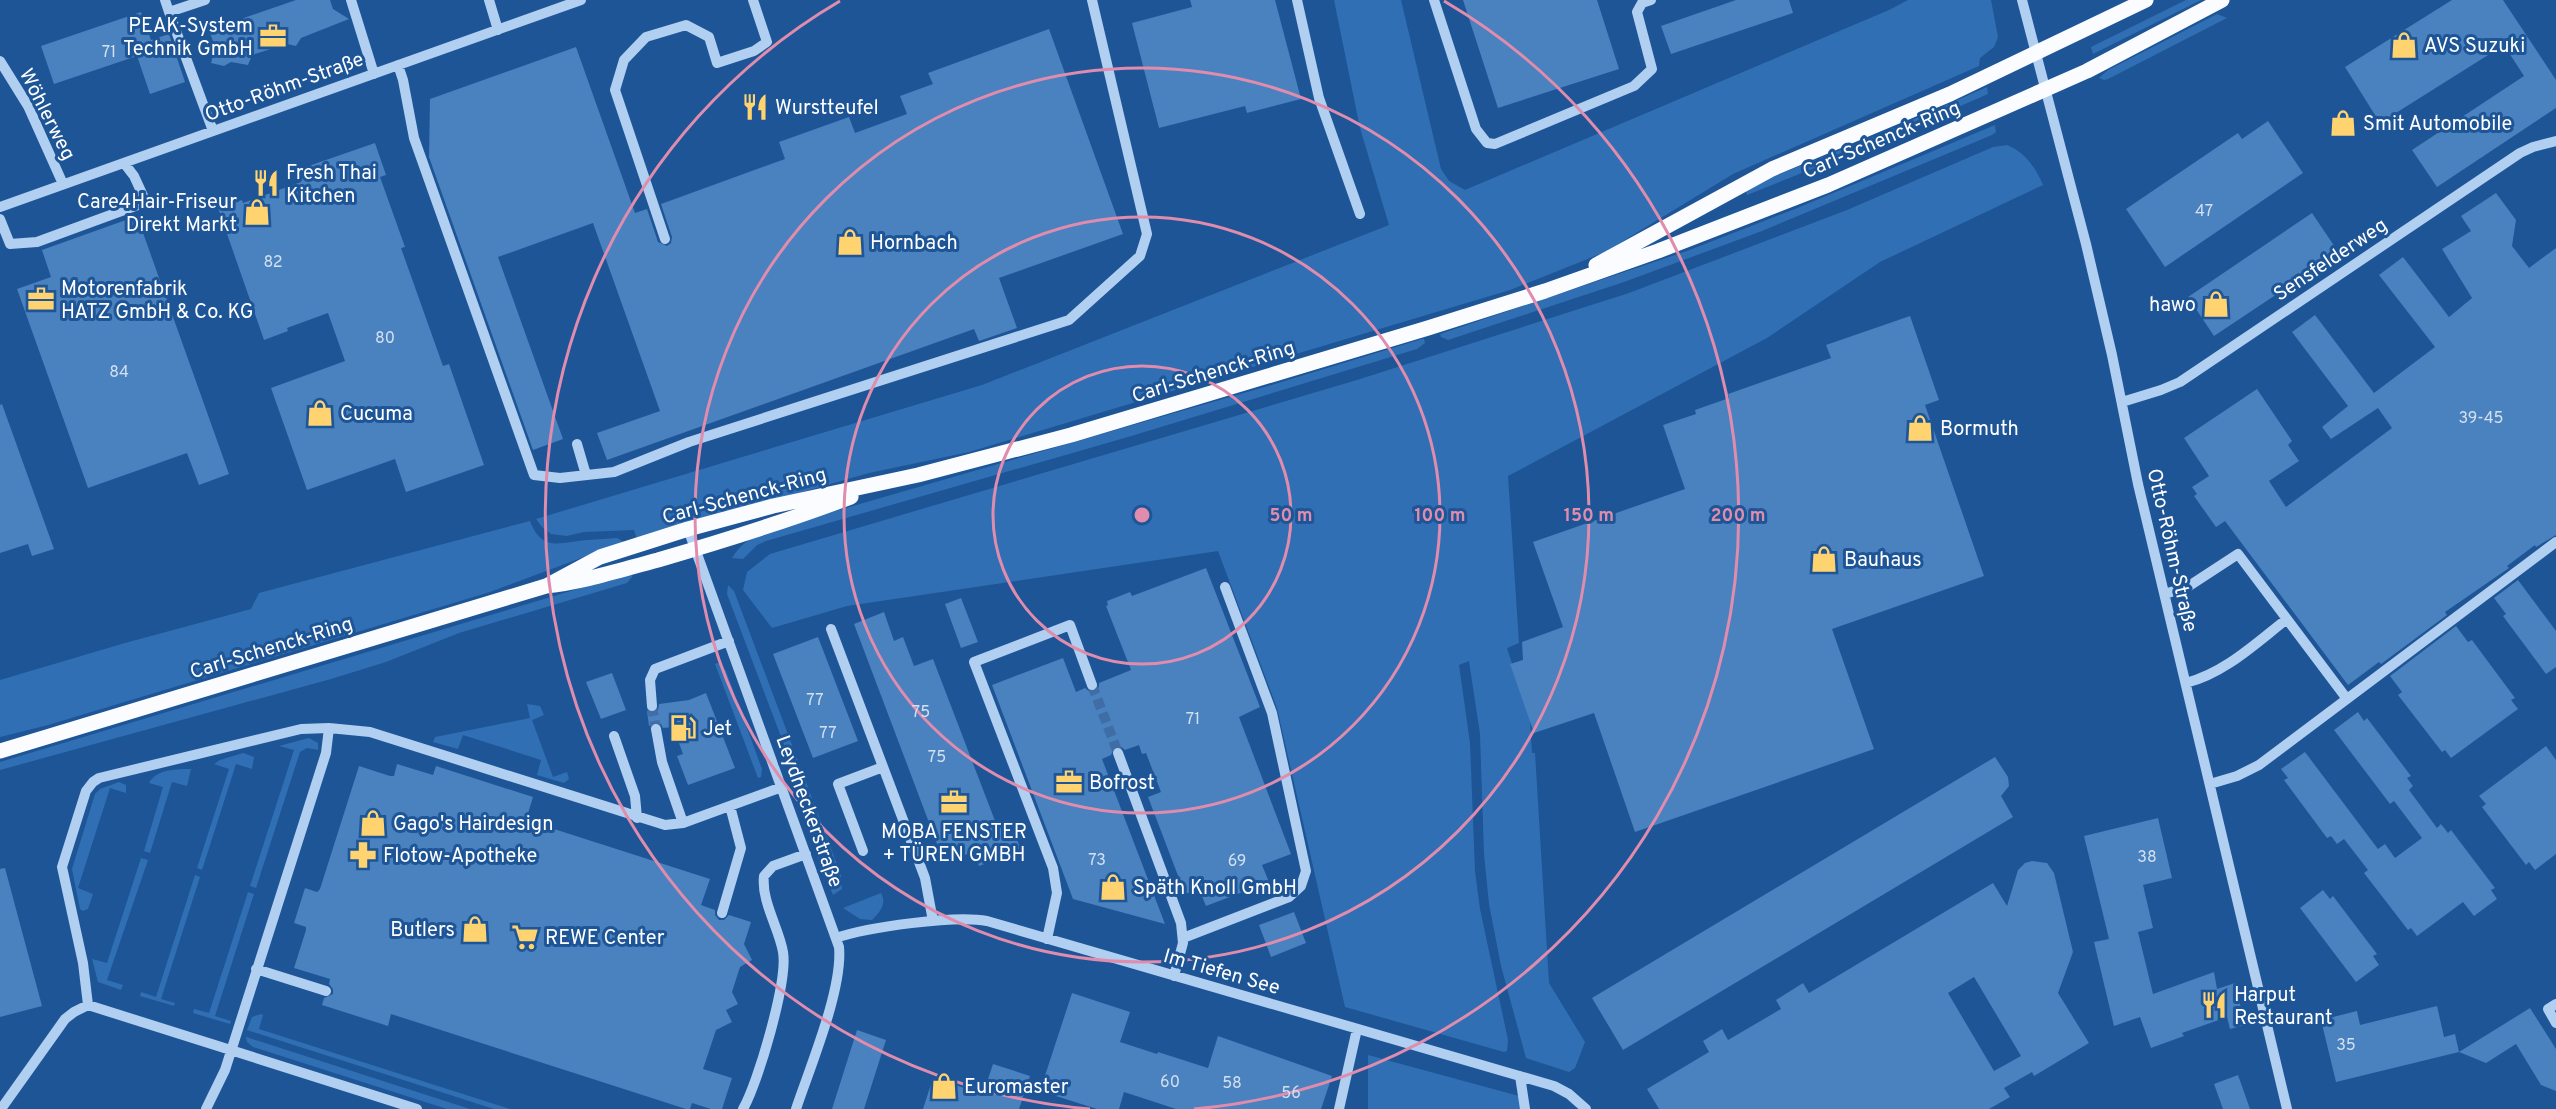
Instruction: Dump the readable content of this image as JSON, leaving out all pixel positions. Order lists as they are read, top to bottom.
{
  "streets": {
    "main road": ["Carl-Schenck-Ring"],
    "street": [
      "Otto-Röhm-Straße",
      "Wöhlerweg",
      "Sensfelderweg",
      "Leydheckerstraße",
      "Im Tiefen See"
    ]
  },
  "crossings": [
    ["Otto-Röhm-Straße", "Wöhlerweg"],
    ["Otto-Röhm-Straße", "Carl-Schenck-Ring"],
    ["Otto-Röhm-Straße", "Sensfelderweg"],
    ["Carl-Schenck-Ring", "Leydheckerstraße"],
    ["Leydheckerstraße", "Im Tiefen See"]
  ],
  "places": {
    "office": [
      "PEAK-System Technik GmbH",
      "Motorenfabrik HATZ GmbH & Co. KG",
      "Bofrost",
      "MOBA FENSTER + TÜREN GMBH"
    ],
    "shop": [
      "AVS Suzuki",
      "Smit Automobile",
      "Care4Hair-Friseur Direkt Markt",
      "Hornbach",
      "hawo",
      "Cucuma",
      "Bormuth",
      "Bauhaus",
      "Gago's Hairdesign",
      "Späth Knoll GmbH",
      "Butlers",
      "Euromaster"
    ],
    "restaurant": ["Wurstteufel", "Fresh Thai Kitchen", "Harput Restaurant"],
    "fuel station": ["Jet"],
    "pharmacy": ["Flotow-Apotheke"],
    "supermarket": ["REWE Center"]
  },
  "house_numbers": [
    "71",
    "47",
    "82",
    "80",
    "84",
    "39-45",
    "77",
    "75",
    "71",
    "77",
    "75",
    "38",
    "73",
    "69",
    "35",
    "60",
    "58",
    "56"
  ],
  "rings": [
    "50 m",
    "100 m",
    "150 m",
    "200 m"
  ]
}
